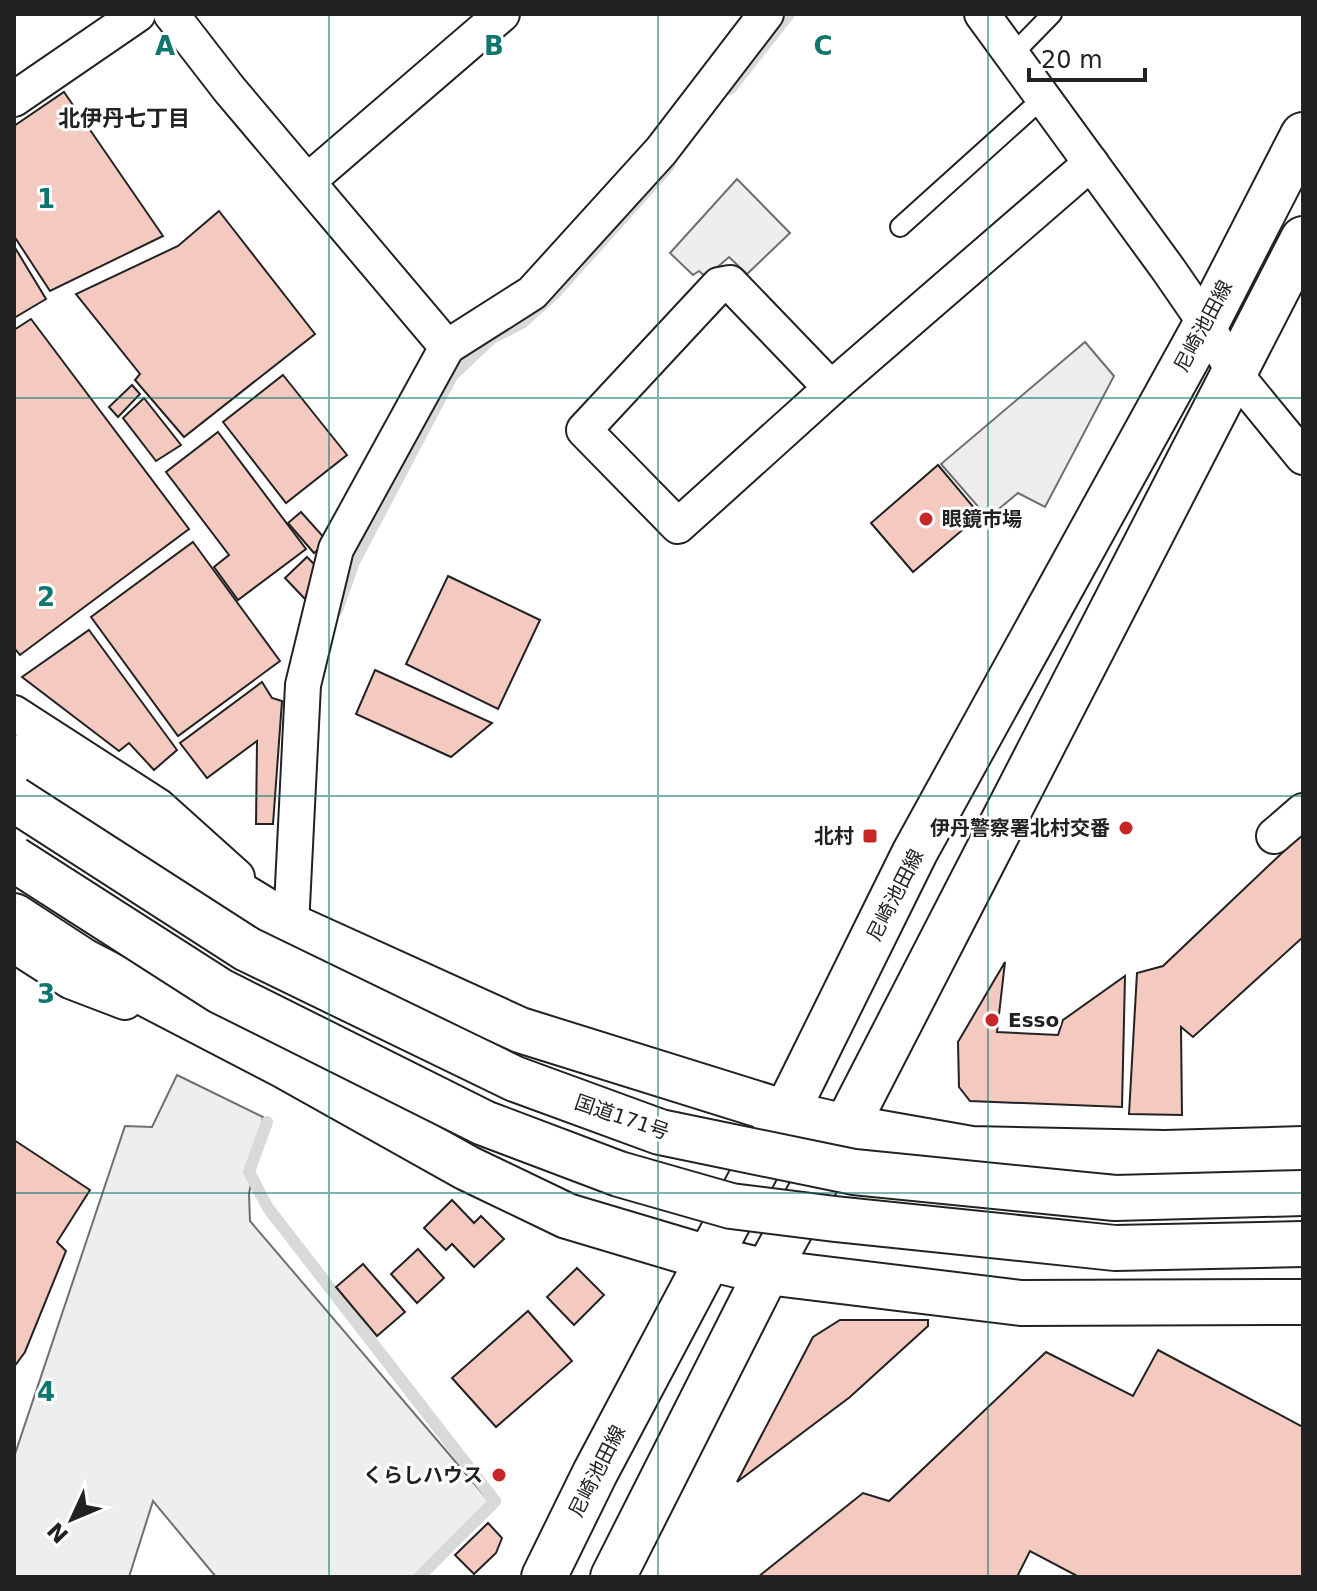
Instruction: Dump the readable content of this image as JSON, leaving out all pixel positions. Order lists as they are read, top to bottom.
{
  "streets": {
    "main road": ["尼崎池田線", "国道171号"]
  },
  "districts": ["北伊丹七丁目"],
  "places": {
    "other": [
      "眼鏡市場",
      "伊丹警察署北村交番",
      "Esso",
      "くらしハウス"
    ],
    "transit": ["北村"]
  },
  "scale_bar": "20 m",
  "north": "bottom left",
  "grid": {
    "columns": ["A", "B", "C"],
    "rows": [
      "1",
      "2",
      "3",
      "4"
    ]
  }
}
